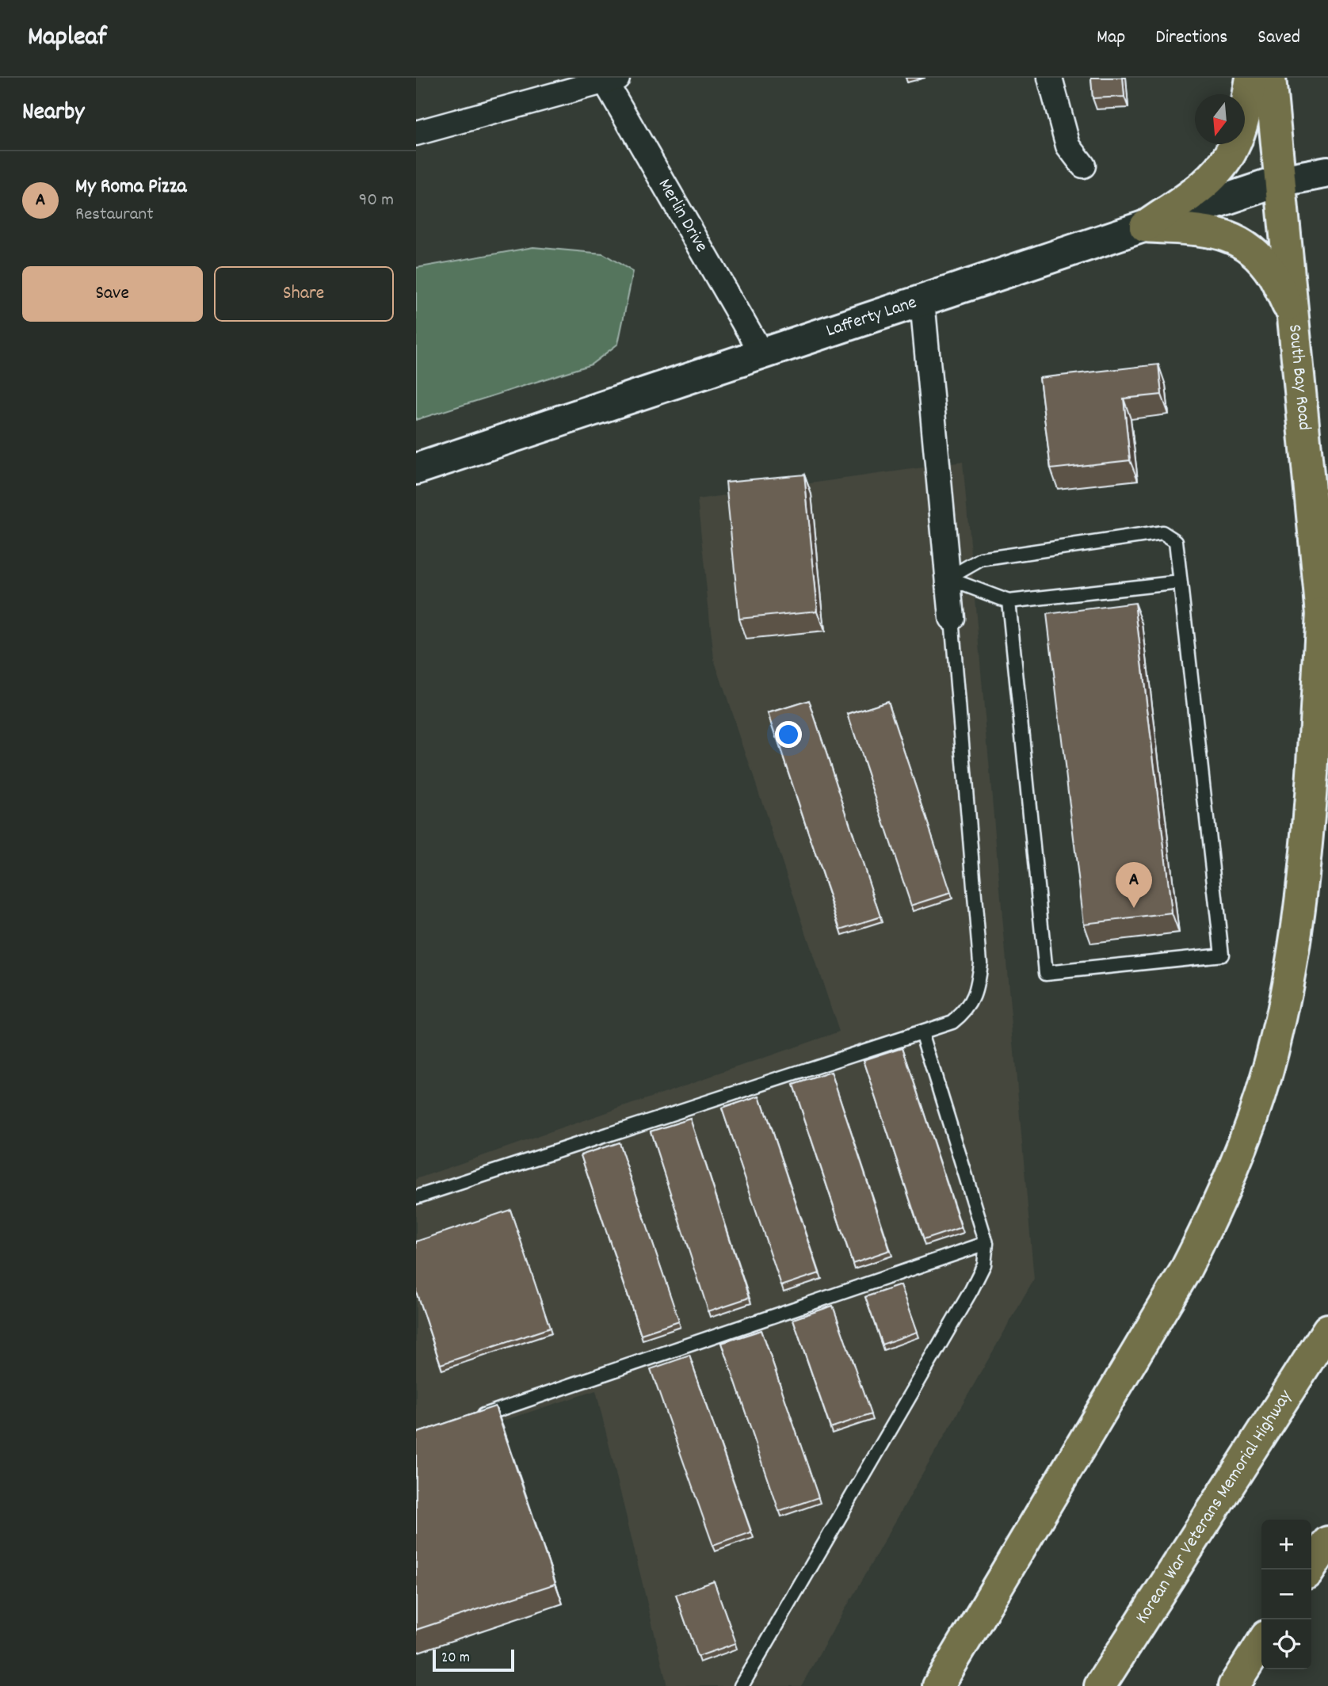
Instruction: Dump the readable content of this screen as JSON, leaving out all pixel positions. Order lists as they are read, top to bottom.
{
  "streets": {
    "highway": ["South Bay Road", "Korean War Veterans Memorial Highway"],
    "street": ["Merlin Drive", "Lafferty Lane"]
  },
  "crossings": [
    ["Merlin Drive", "Lafferty Lane"],
    ["Lafferty Lane", "South Bay Road"]
  ],
  "scale_bar": "20 m",
  "north": "bottom",
  "page": {
    "header": "Mapleaf",
    "nav": ["Map", "Directions", "Saved"],
    "heading": "Nearby",
    "list": [
      {
        "mark": "A",
        "name": "My Roma Pizza",
        "note": "Restaurant",
        "value": "90 m"
      }
    ],
    "buttons": ["Save", "Share"],
    "pins": "A",
    "map_buttons": ["+", "−"],
    "scale": "20 m"
  }
}
